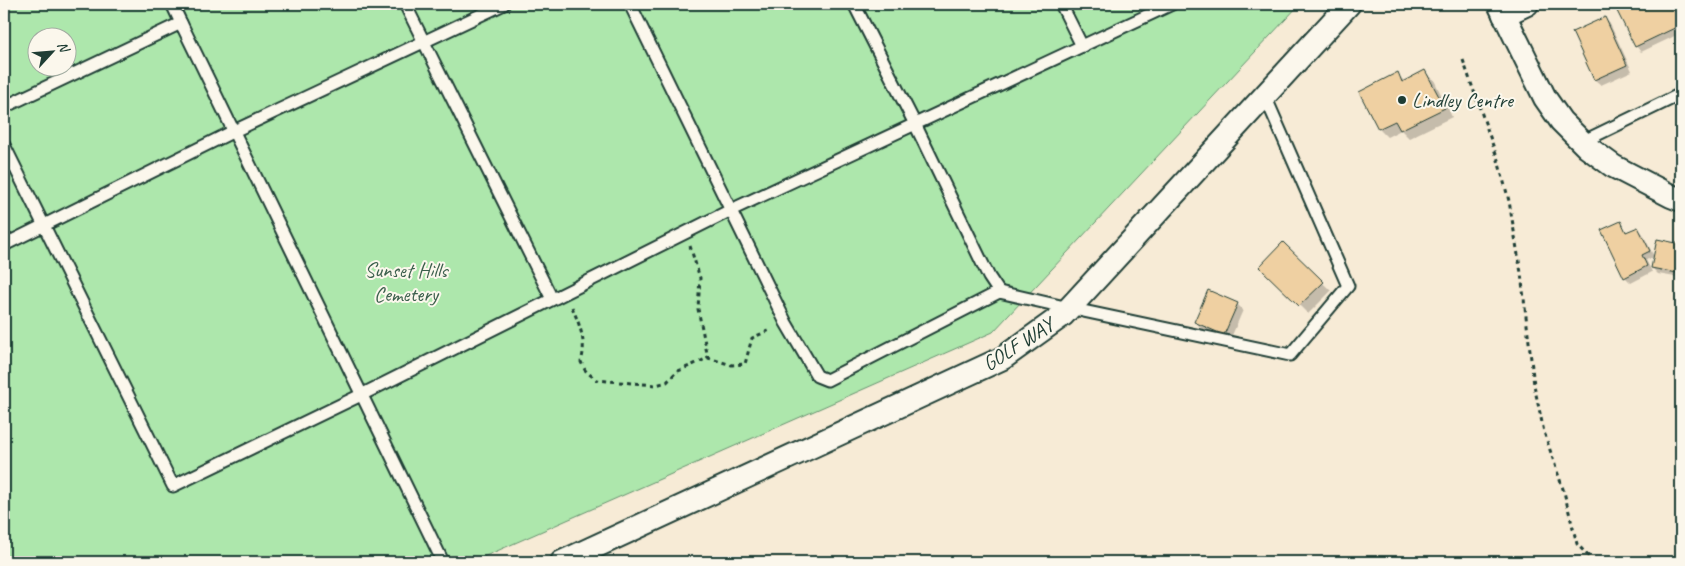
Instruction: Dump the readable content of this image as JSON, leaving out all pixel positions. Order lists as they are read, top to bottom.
{
  "streets": {
    "street": ["GOLF WAY"]
  },
  "parks": ["Sunset Hills Cemetery"],
  "places": ["Lindley Centre"],
  "north": "top right"
}
